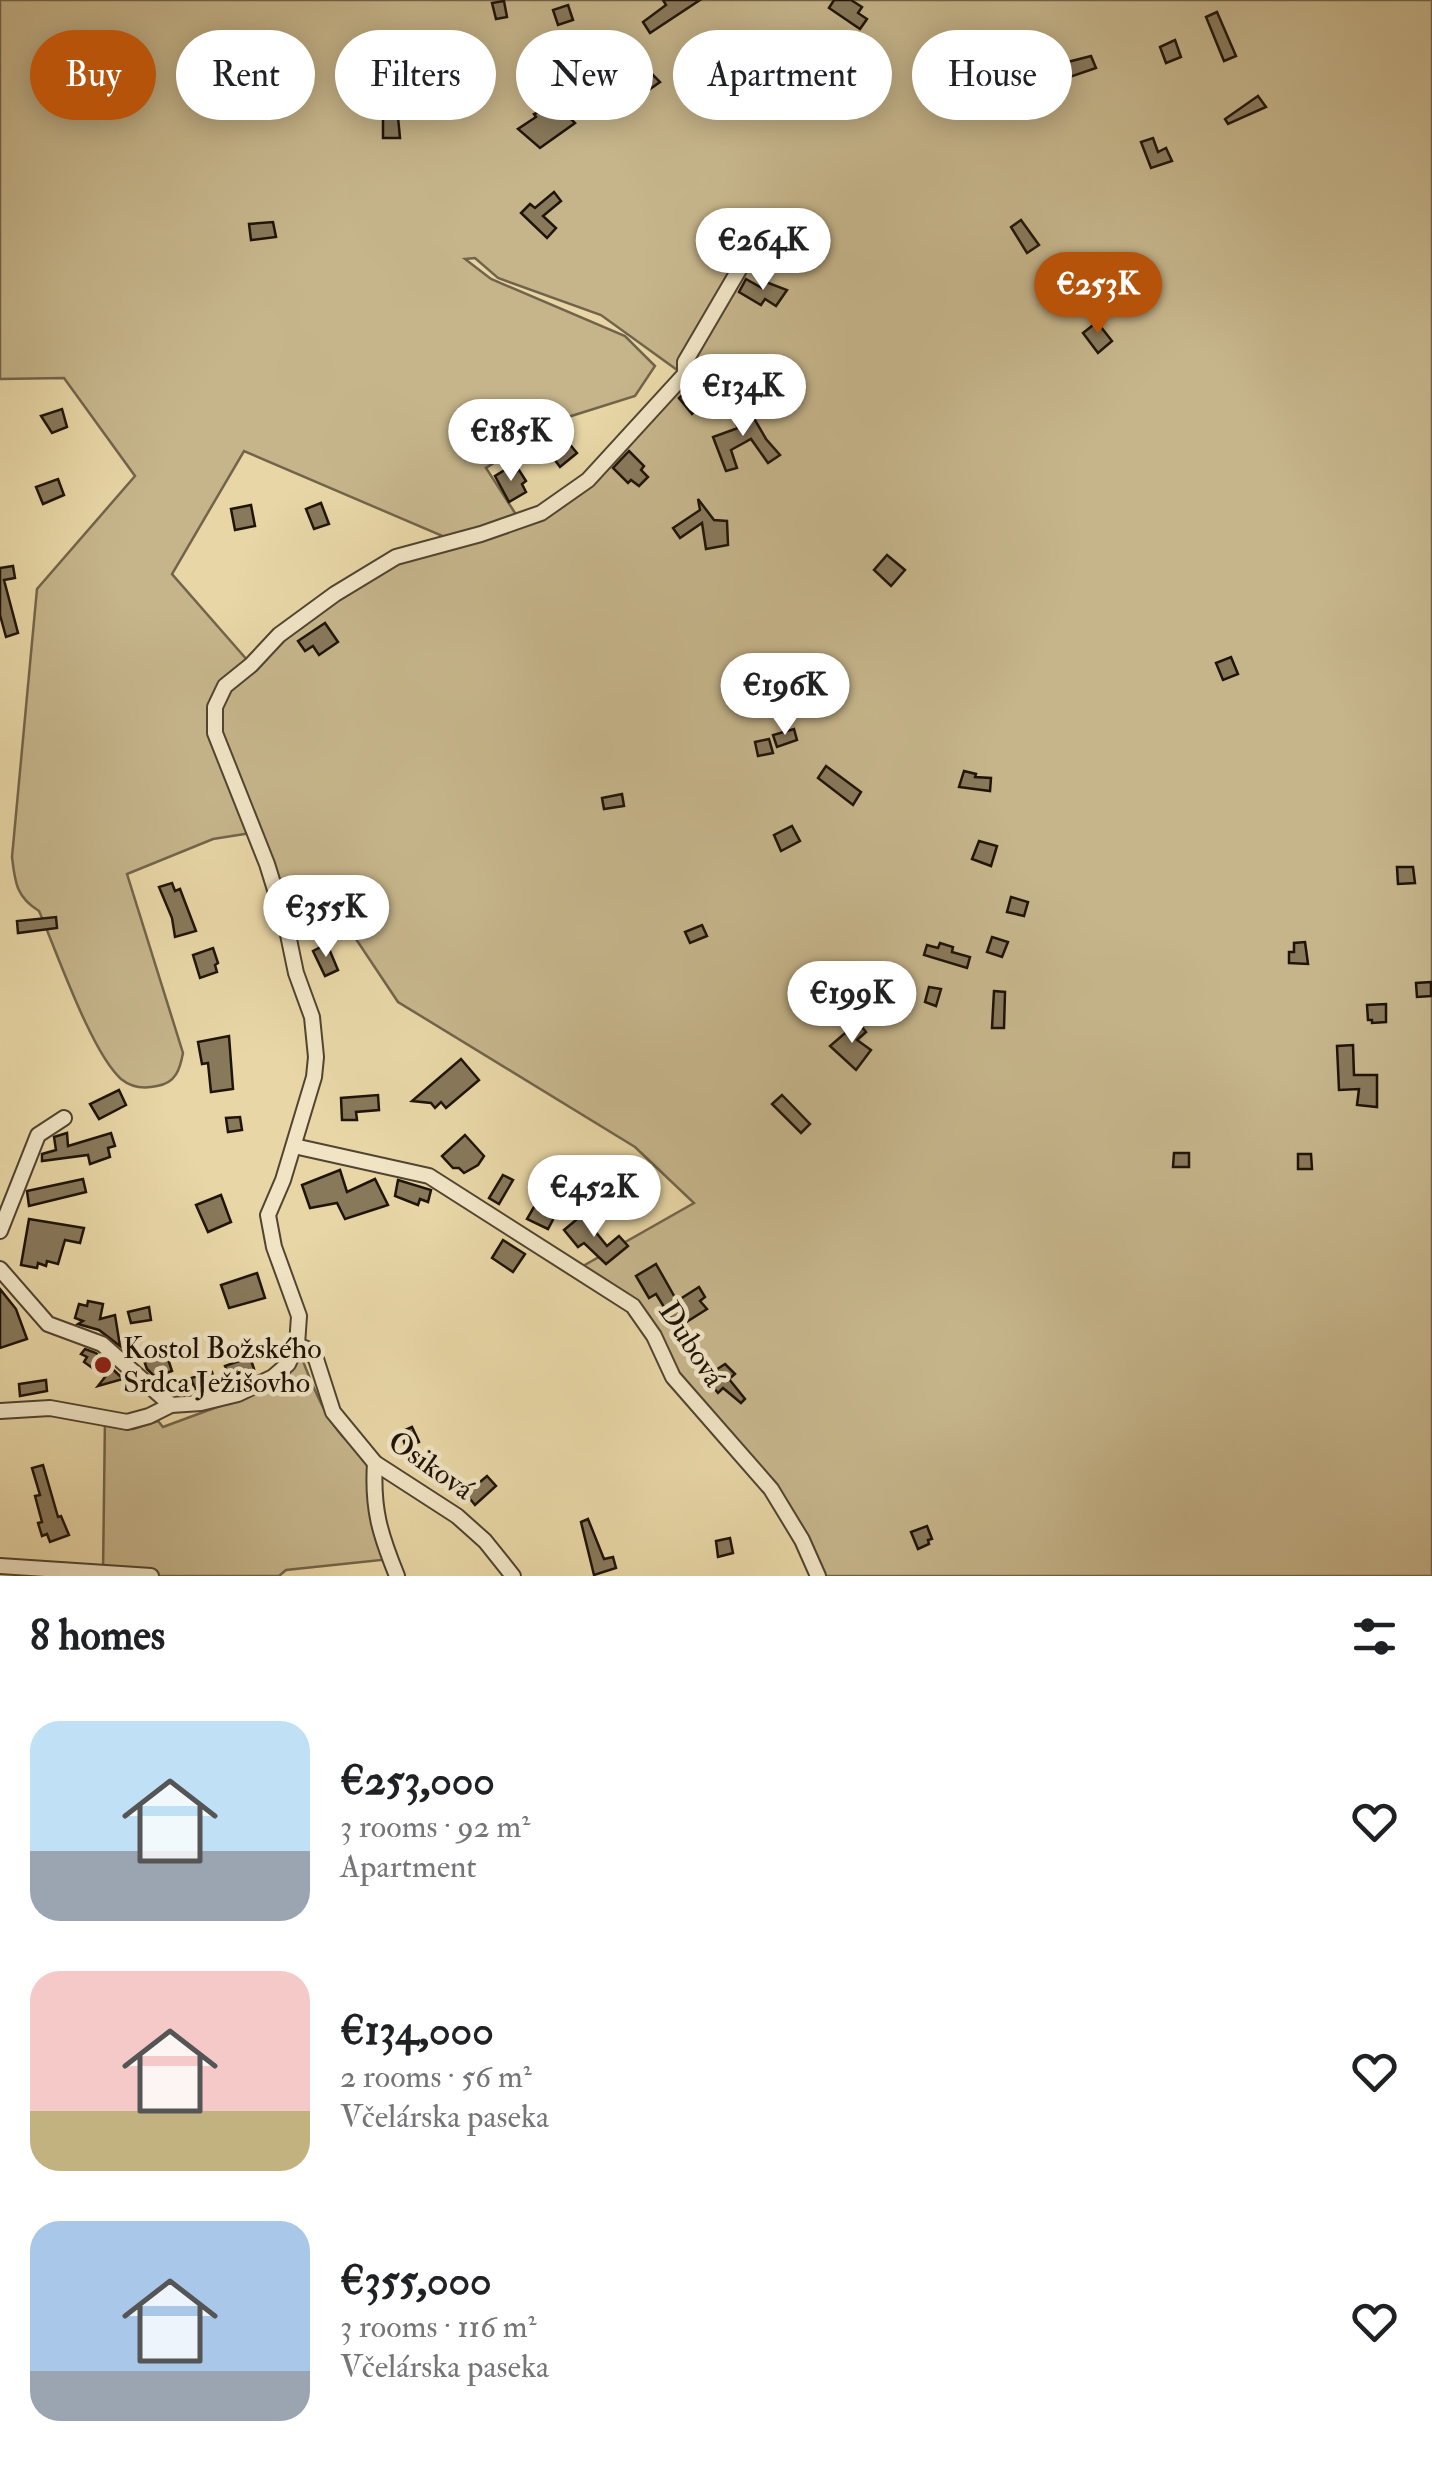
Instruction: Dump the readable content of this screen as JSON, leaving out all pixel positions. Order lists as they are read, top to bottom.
{
  "streets": {
    "street": ["Dubová", "Osiková"]
  },
  "places": ["Kostol Božského Srdca Ježišovho"],
  "page": {
    "chip": [
      "Buy",
      "Rent",
      "Filters",
      "New",
      "Apartment",
      "House"
    ],
    "price": [
      "€264K",
      "€253K",
      "€134K",
      "€185K",
      "€196K",
      "€355K",
      "€199K",
      "€452K"
    ],
    "heading": "8 homes",
    "list": [
      {
        "name": "€253,000",
        "note": "3 rooms · 92 m² · Apartment"
      },
      {
        "name": "€134,000",
        "note": "2 rooms · 56 m² · Včelárska paseka"
      },
      {
        "name": "€355,000",
        "note": "3 rooms · 116 m² · Včelárska paseka"
      }
    ]
  }
}
